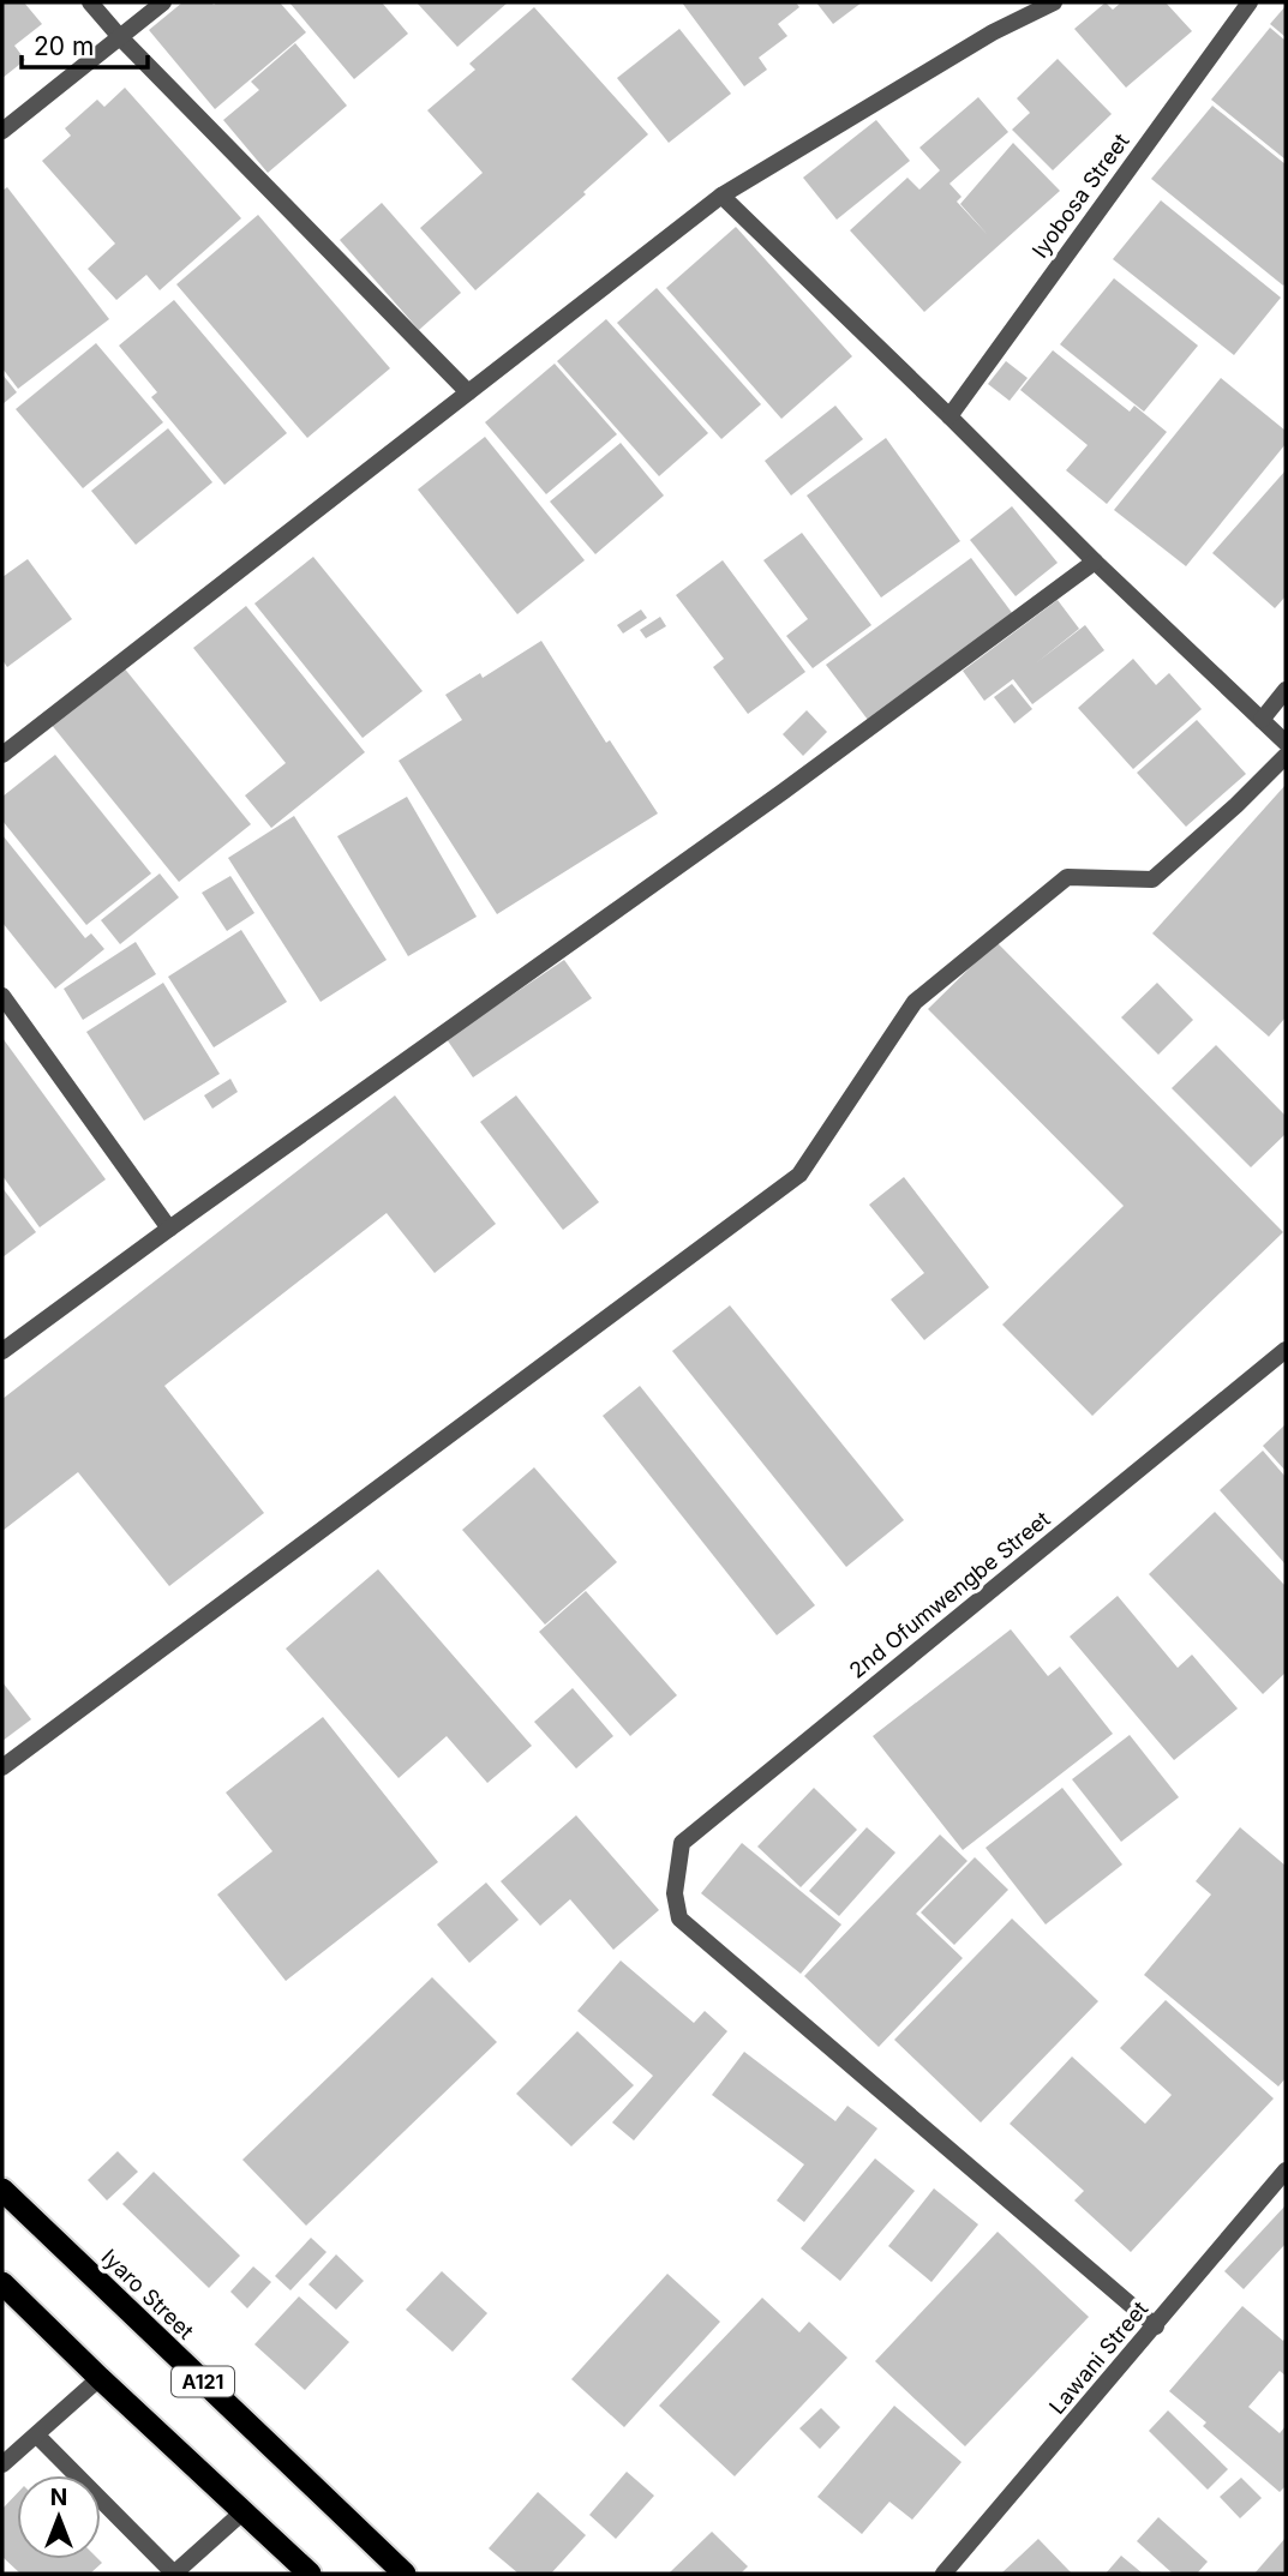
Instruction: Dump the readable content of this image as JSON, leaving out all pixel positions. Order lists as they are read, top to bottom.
{
  "streets": {
    "highway": ["Iyaro Street", "A121"],
    "street": ["Iyobosa Street", "2nd Ofumwengbe Street", "Lawani Street"]
  },
  "crossings": [
    ["2nd Ofumwengbe Street", "Lawani Street"]
  ],
  "scale_bar": "20 m",
  "north": "top"
}
